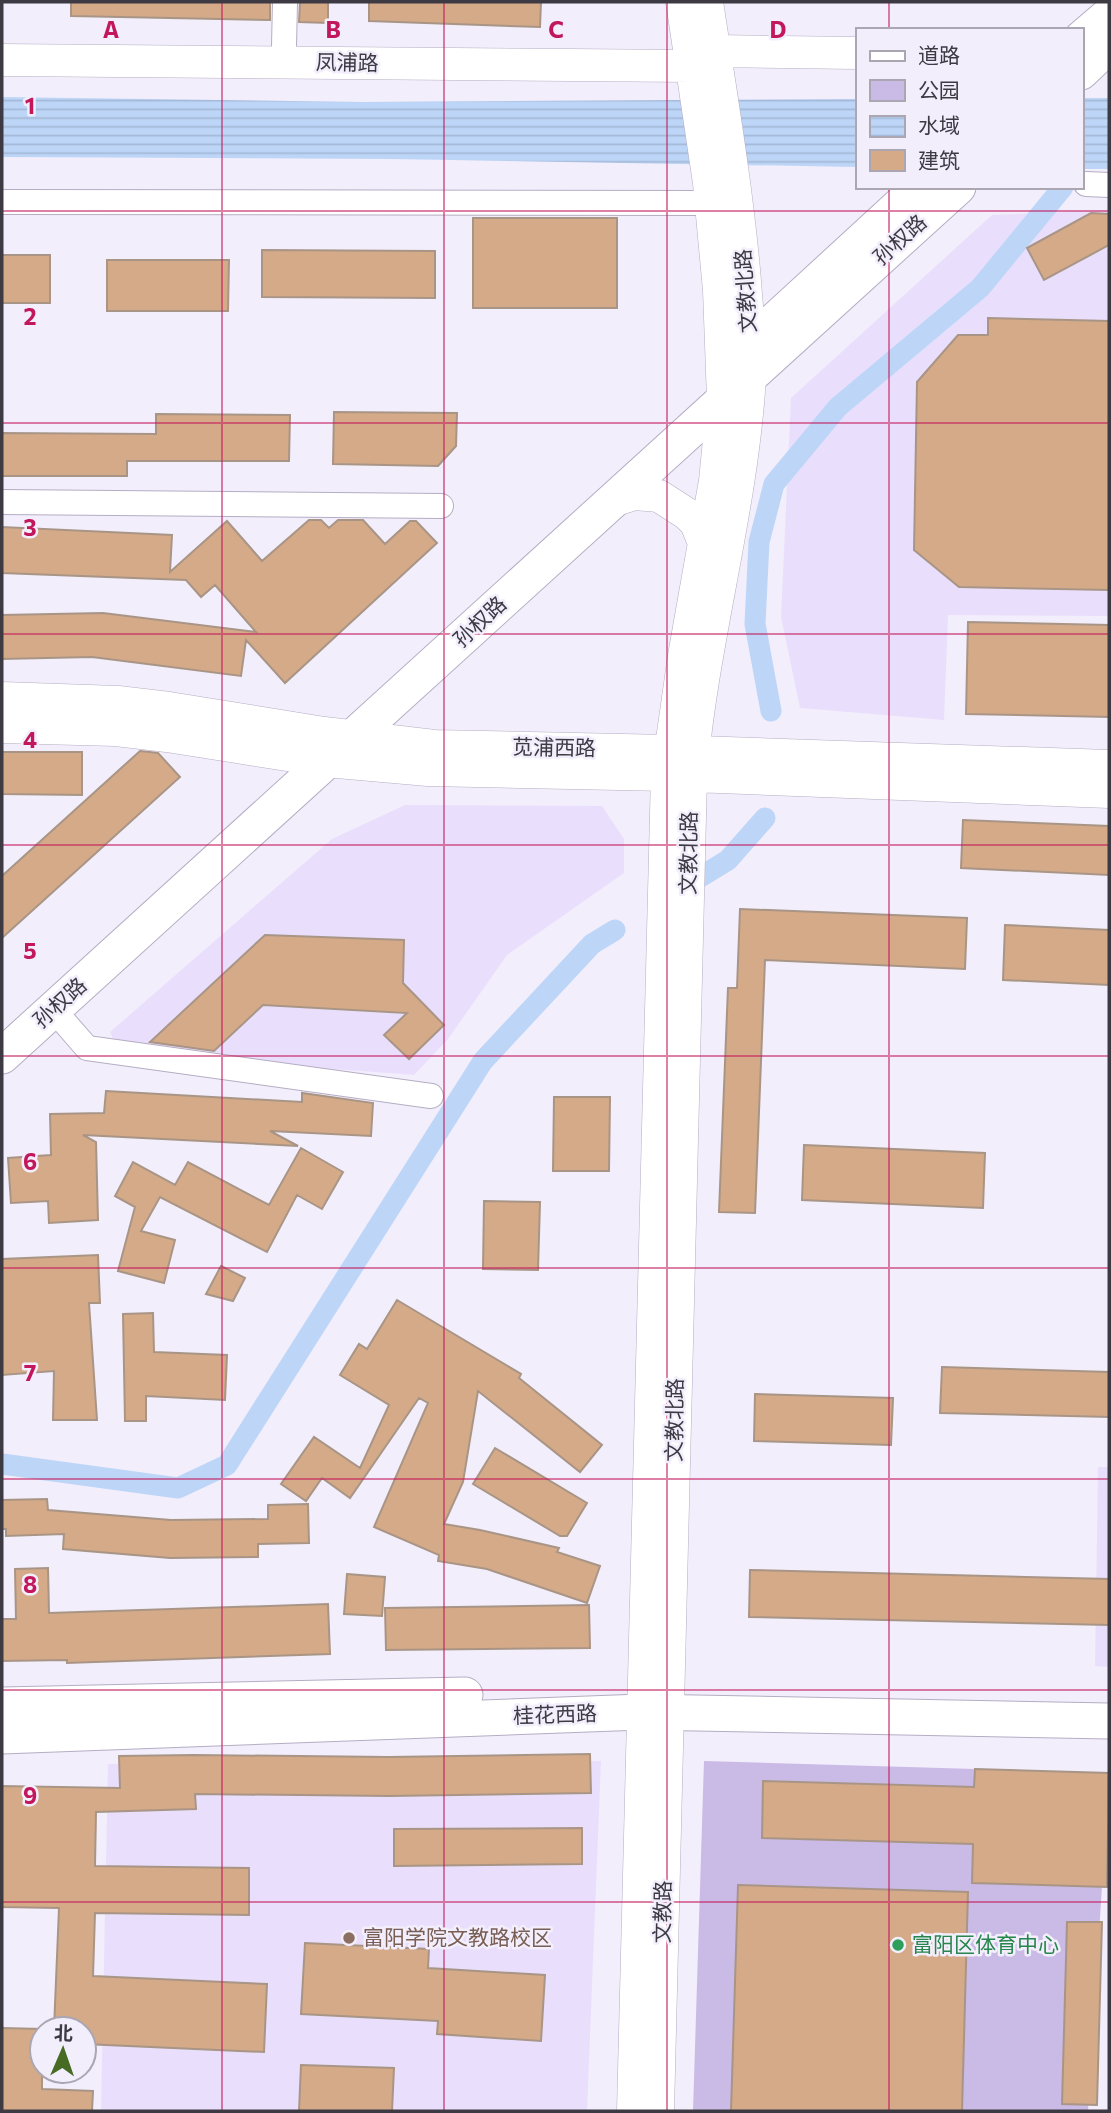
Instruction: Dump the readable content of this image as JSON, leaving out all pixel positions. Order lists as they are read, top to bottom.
{
  "streets": {
    "main road": ["孙权路", "桂花西路"],
    "street": [
      "凤浦路",
      "文教北路",
      "苋浦西路",
      "文教路"
    ]
  },
  "crossings": [
    ["凤浦路", "文教北路"],
    ["孙权路", "文教北路"],
    ["孙权路", "苋浦西路"],
    ["文教北路", "苋浦西路"],
    ["文教北路", "桂花西路"],
    ["文教北路", "文教路"],
    ["桂花西路", "文教路"]
  ],
  "places": ["富阳学院文教路校区", "富阳区体育中心"],
  "legend": [
    "道路",
    "公园",
    "水域",
    "建筑"
  ],
  "north": "top",
  "grid": {
    "columns": [
      "A",
      "B",
      "C",
      "D"
    ],
    "rows": [
      "1",
      "2",
      "3",
      "4",
      "5",
      "6",
      "7",
      "8",
      "9"
    ]
  }
}
